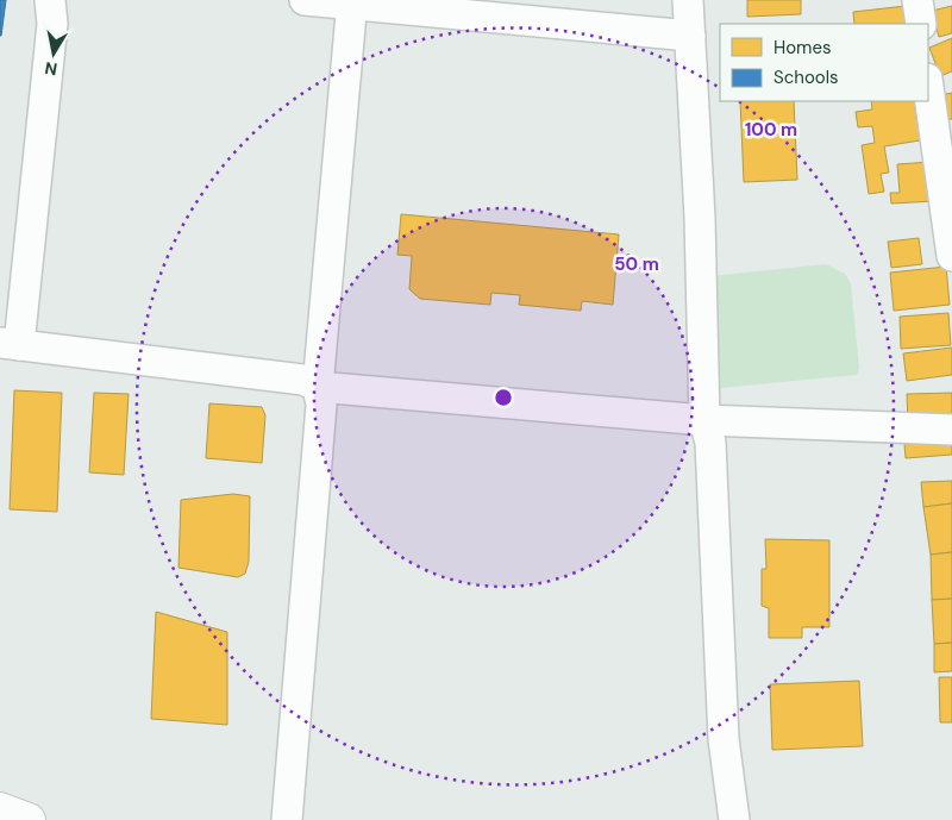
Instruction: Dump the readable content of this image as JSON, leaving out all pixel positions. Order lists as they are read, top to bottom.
{
  "legend": ["Homes", "Schools"],
  "north": "bottom",
  "rings": ["100 m", "50 m"]
}
